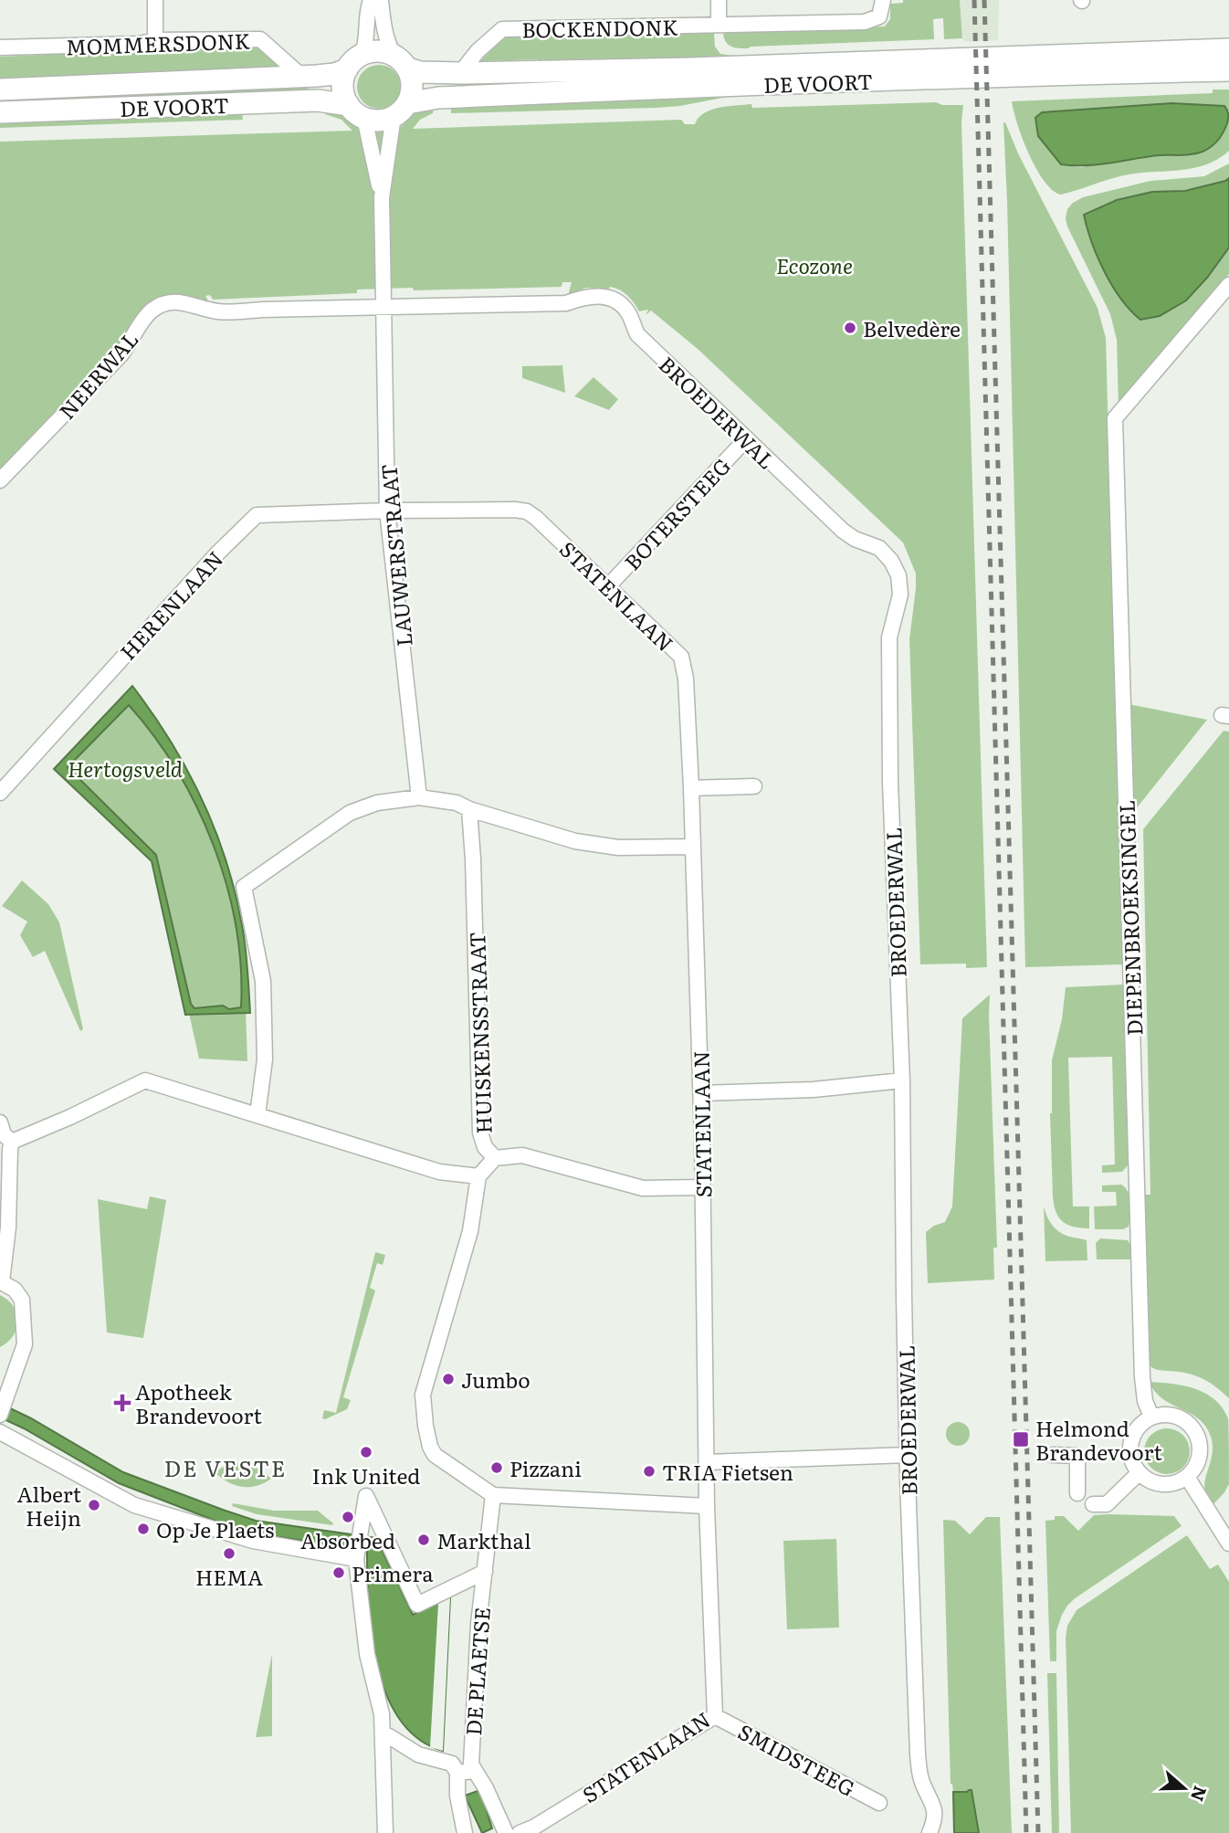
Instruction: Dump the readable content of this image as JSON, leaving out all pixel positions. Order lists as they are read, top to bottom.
{
  "streets": {
    "street": [
      "BOCKENDONK",
      "MOMMERSDONK",
      "DE VOORT",
      "NEERWAL",
      "BROEDERWAL",
      "BOTERSTEEG",
      "LAUWERSTRAAT",
      "STATENLAAN",
      "HERENLAAN",
      "DIEPENBROEKSINGEL",
      "HUISKENSSTRAAT",
      "DE PLAETSE",
      "SMIDSTEEG"
    ]
  },
  "crossings": [
    ["BOCKENDONK", "DE VOORT"],
    ["MOMMERSDONK", "DE VOORT"],
    ["DE VOORT", "LAUWERSTRAAT"],
    ["NEERWAL", "BROEDERWAL"],
    ["BROEDERWAL", "BOTERSTEEG"],
    ["BROEDERWAL", "LAUWERSTRAAT"],
    ["BOTERSTEEG", "STATENLAAN"],
    ["LAUWERSTRAAT", "STATENLAAN"],
    ["LAUWERSTRAAT", "HERENLAAN"],
    ["STATENLAAN", "HERENLAAN"],
    ["STATENLAAN", "SMIDSTEEG"]
  ],
  "districts": ["DE VESTE"],
  "parks": ["Ecozone", "Hertogsveld"],
  "places": {
    "other": [
      "Belvedère",
      "Jumbo",
      "Ink United",
      "Pizzani",
      "TRIA Fietsen",
      "Albert Heijn",
      "Absorbed",
      "Op Je Plaets",
      "Markthal",
      "HEMA",
      "Primera"
    ],
    "health": ["Apotheek Brandevoort"],
    "transit": ["Helmond Brandevoort"]
  },
  "north": "right"
}
